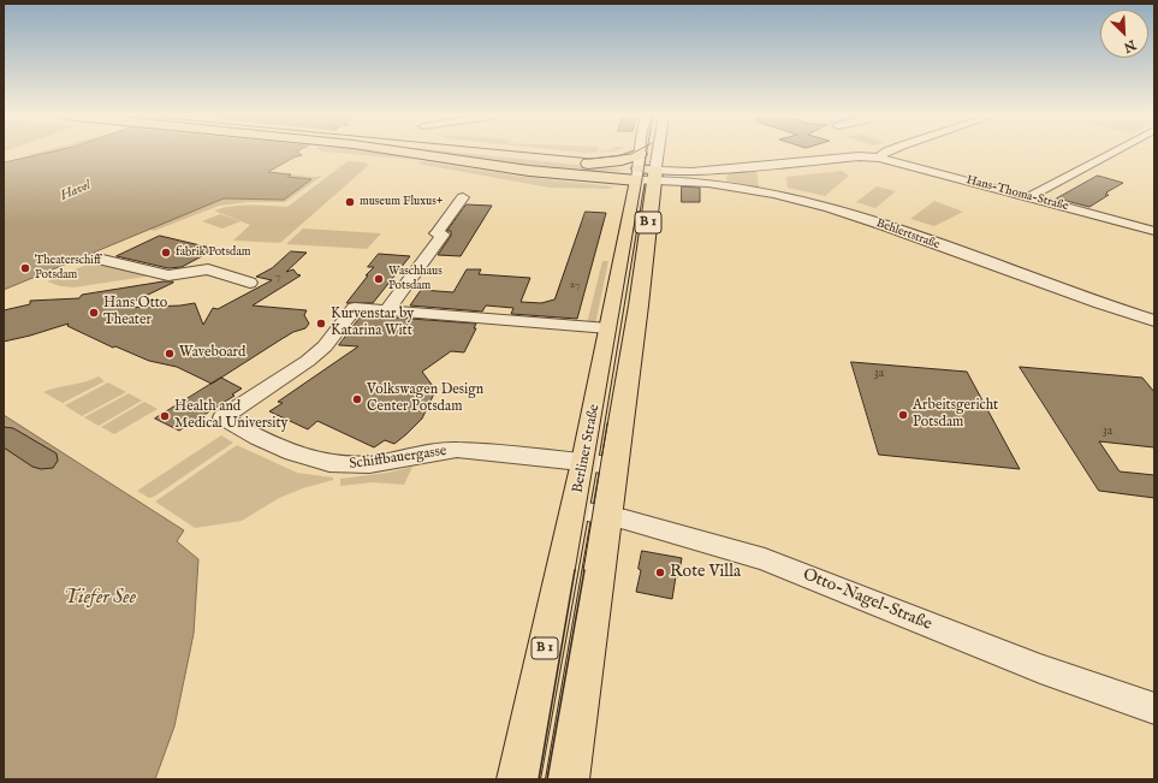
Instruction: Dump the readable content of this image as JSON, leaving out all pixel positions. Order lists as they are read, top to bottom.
{
  "streets": {
    "main road": ["B 1", "Berliner Straße"],
    "street": [
      "Hans-Thoma-Straße",
      "Behlertstraße",
      "Schiffbauergasse",
      "Otto-Nagel-Straße"
    ]
  },
  "crossings": [
    ["Hans-Thoma-Straße", "Behlertstraße"],
    ["Hans-Thoma-Straße", "Berliner Straße"],
    ["Behlertstraße", "Berliner Straße"],
    ["Berliner Straße", "Schiffbauergasse"],
    ["Berliner Straße", "Otto-Nagel-Straße"]
  ],
  "water": ["Havel", "Tiefer See"],
  "places": [
    "museum Fluxus+",
    "fabrik Potsdam",
    "Theaterschiff Potsdam",
    "Waschhaus Potsdam",
    "Hans Otto Theater",
    "Kurvenstar by Katarina Witt",
    "Waveboard",
    "Volkswagen Design Center Potsdam",
    "Arbeitsgericht Potsdam",
    "Health and Medical University",
    "Rote Villa"
  ],
  "house_numbers": [
    "7",
    "27",
    "3a",
    "3a"
  ],
  "north": "bottom right"
}
